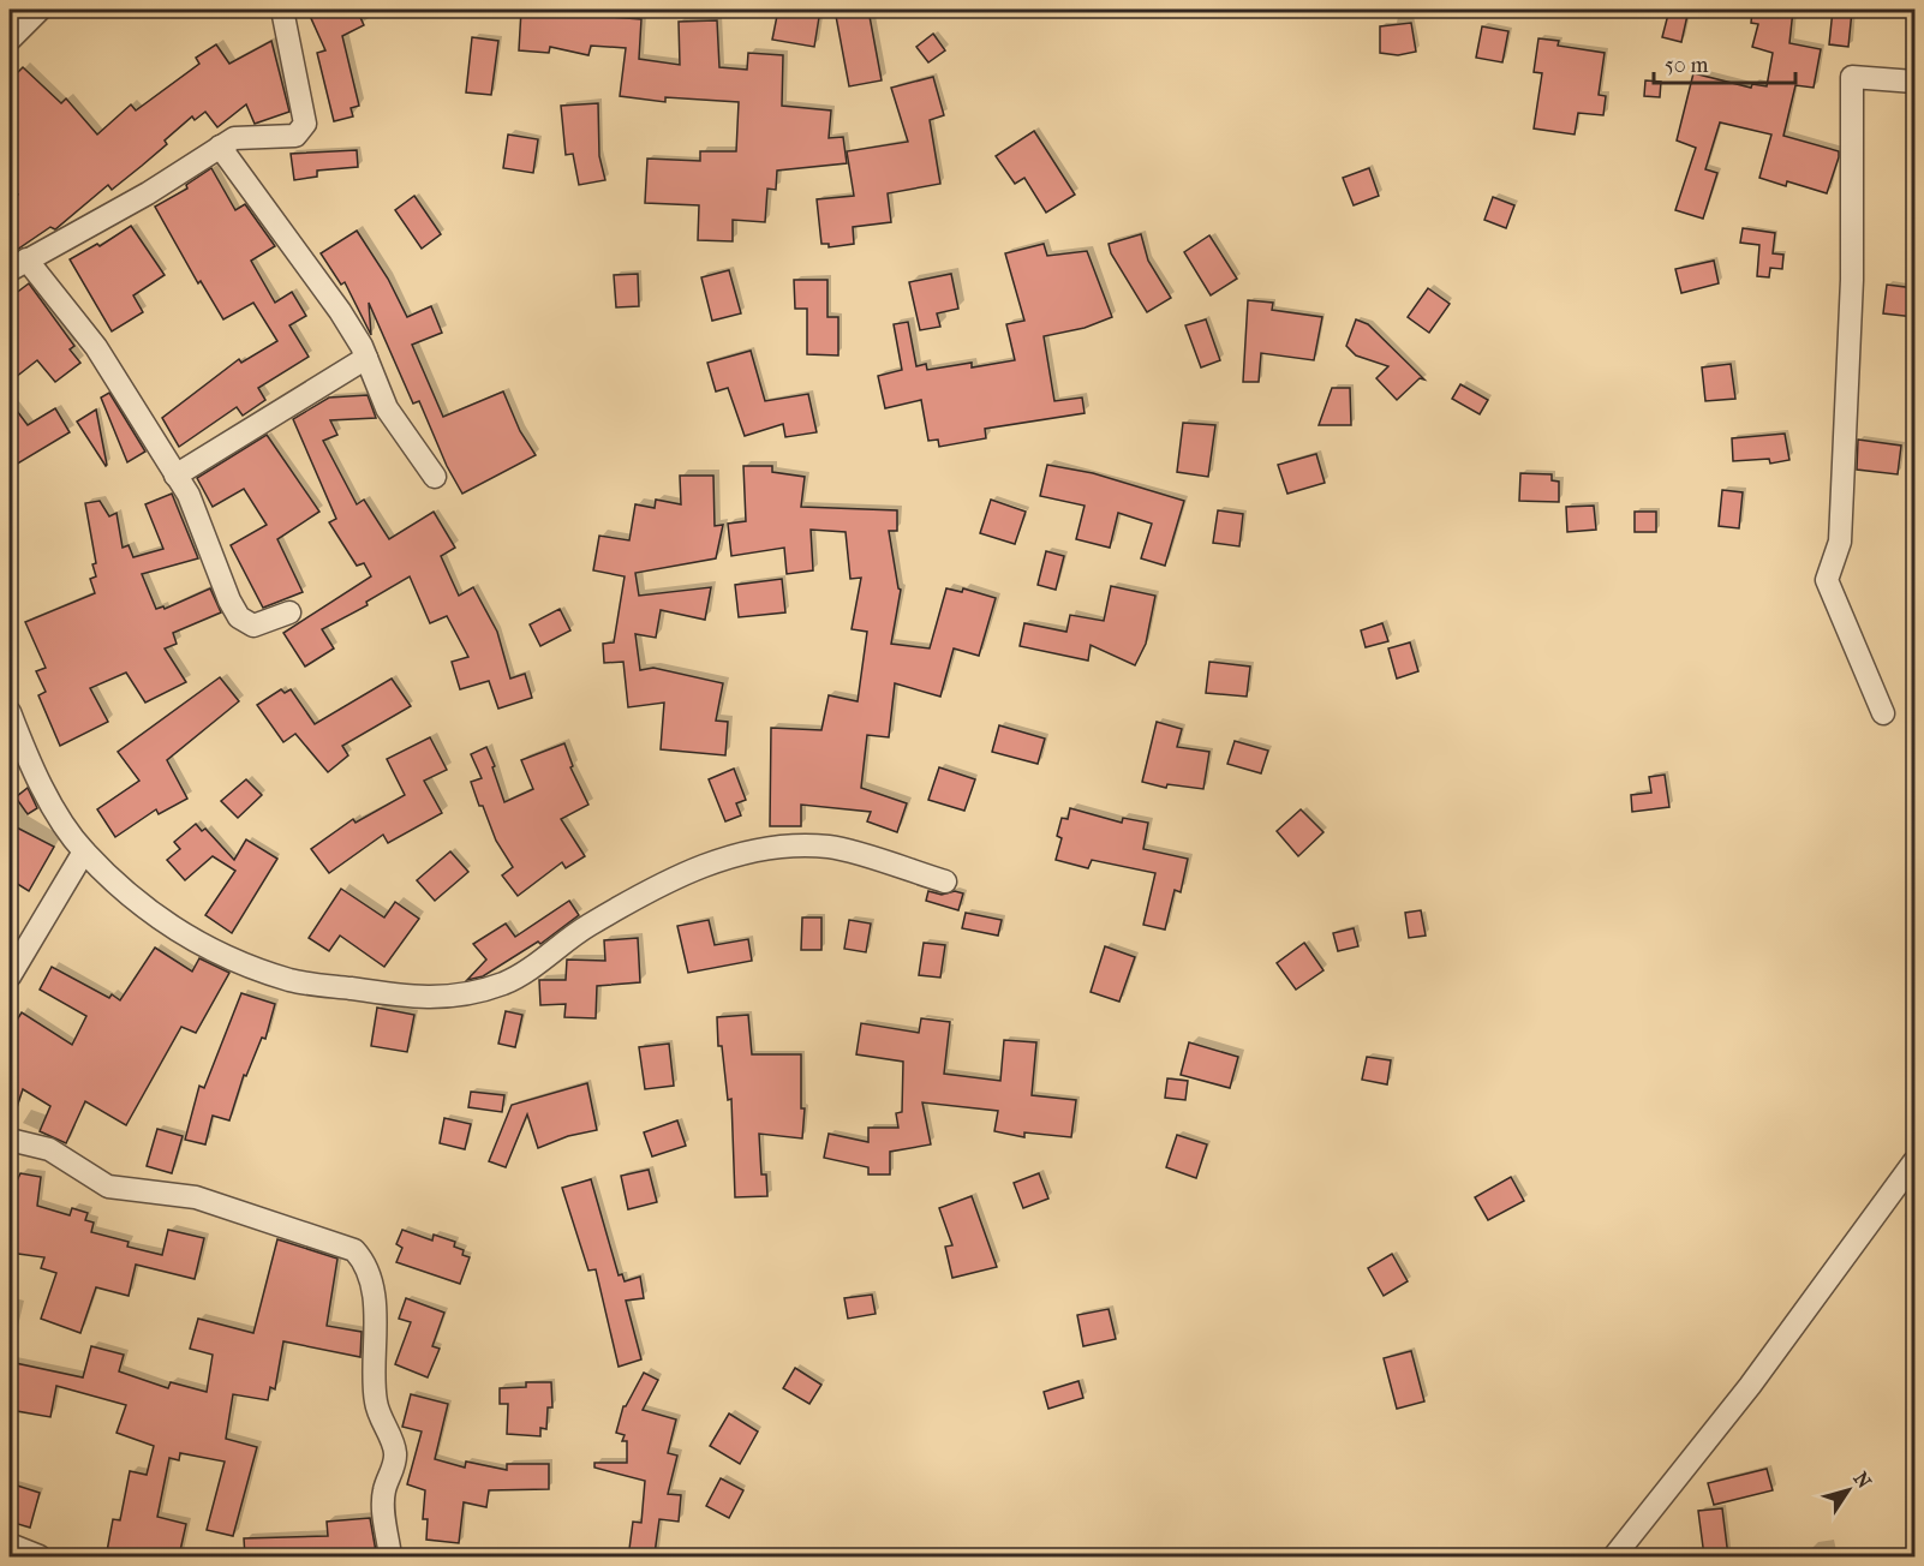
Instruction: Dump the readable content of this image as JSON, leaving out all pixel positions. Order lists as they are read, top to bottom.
{
  "scale_bar": "50 m",
  "north": "top right"
}
